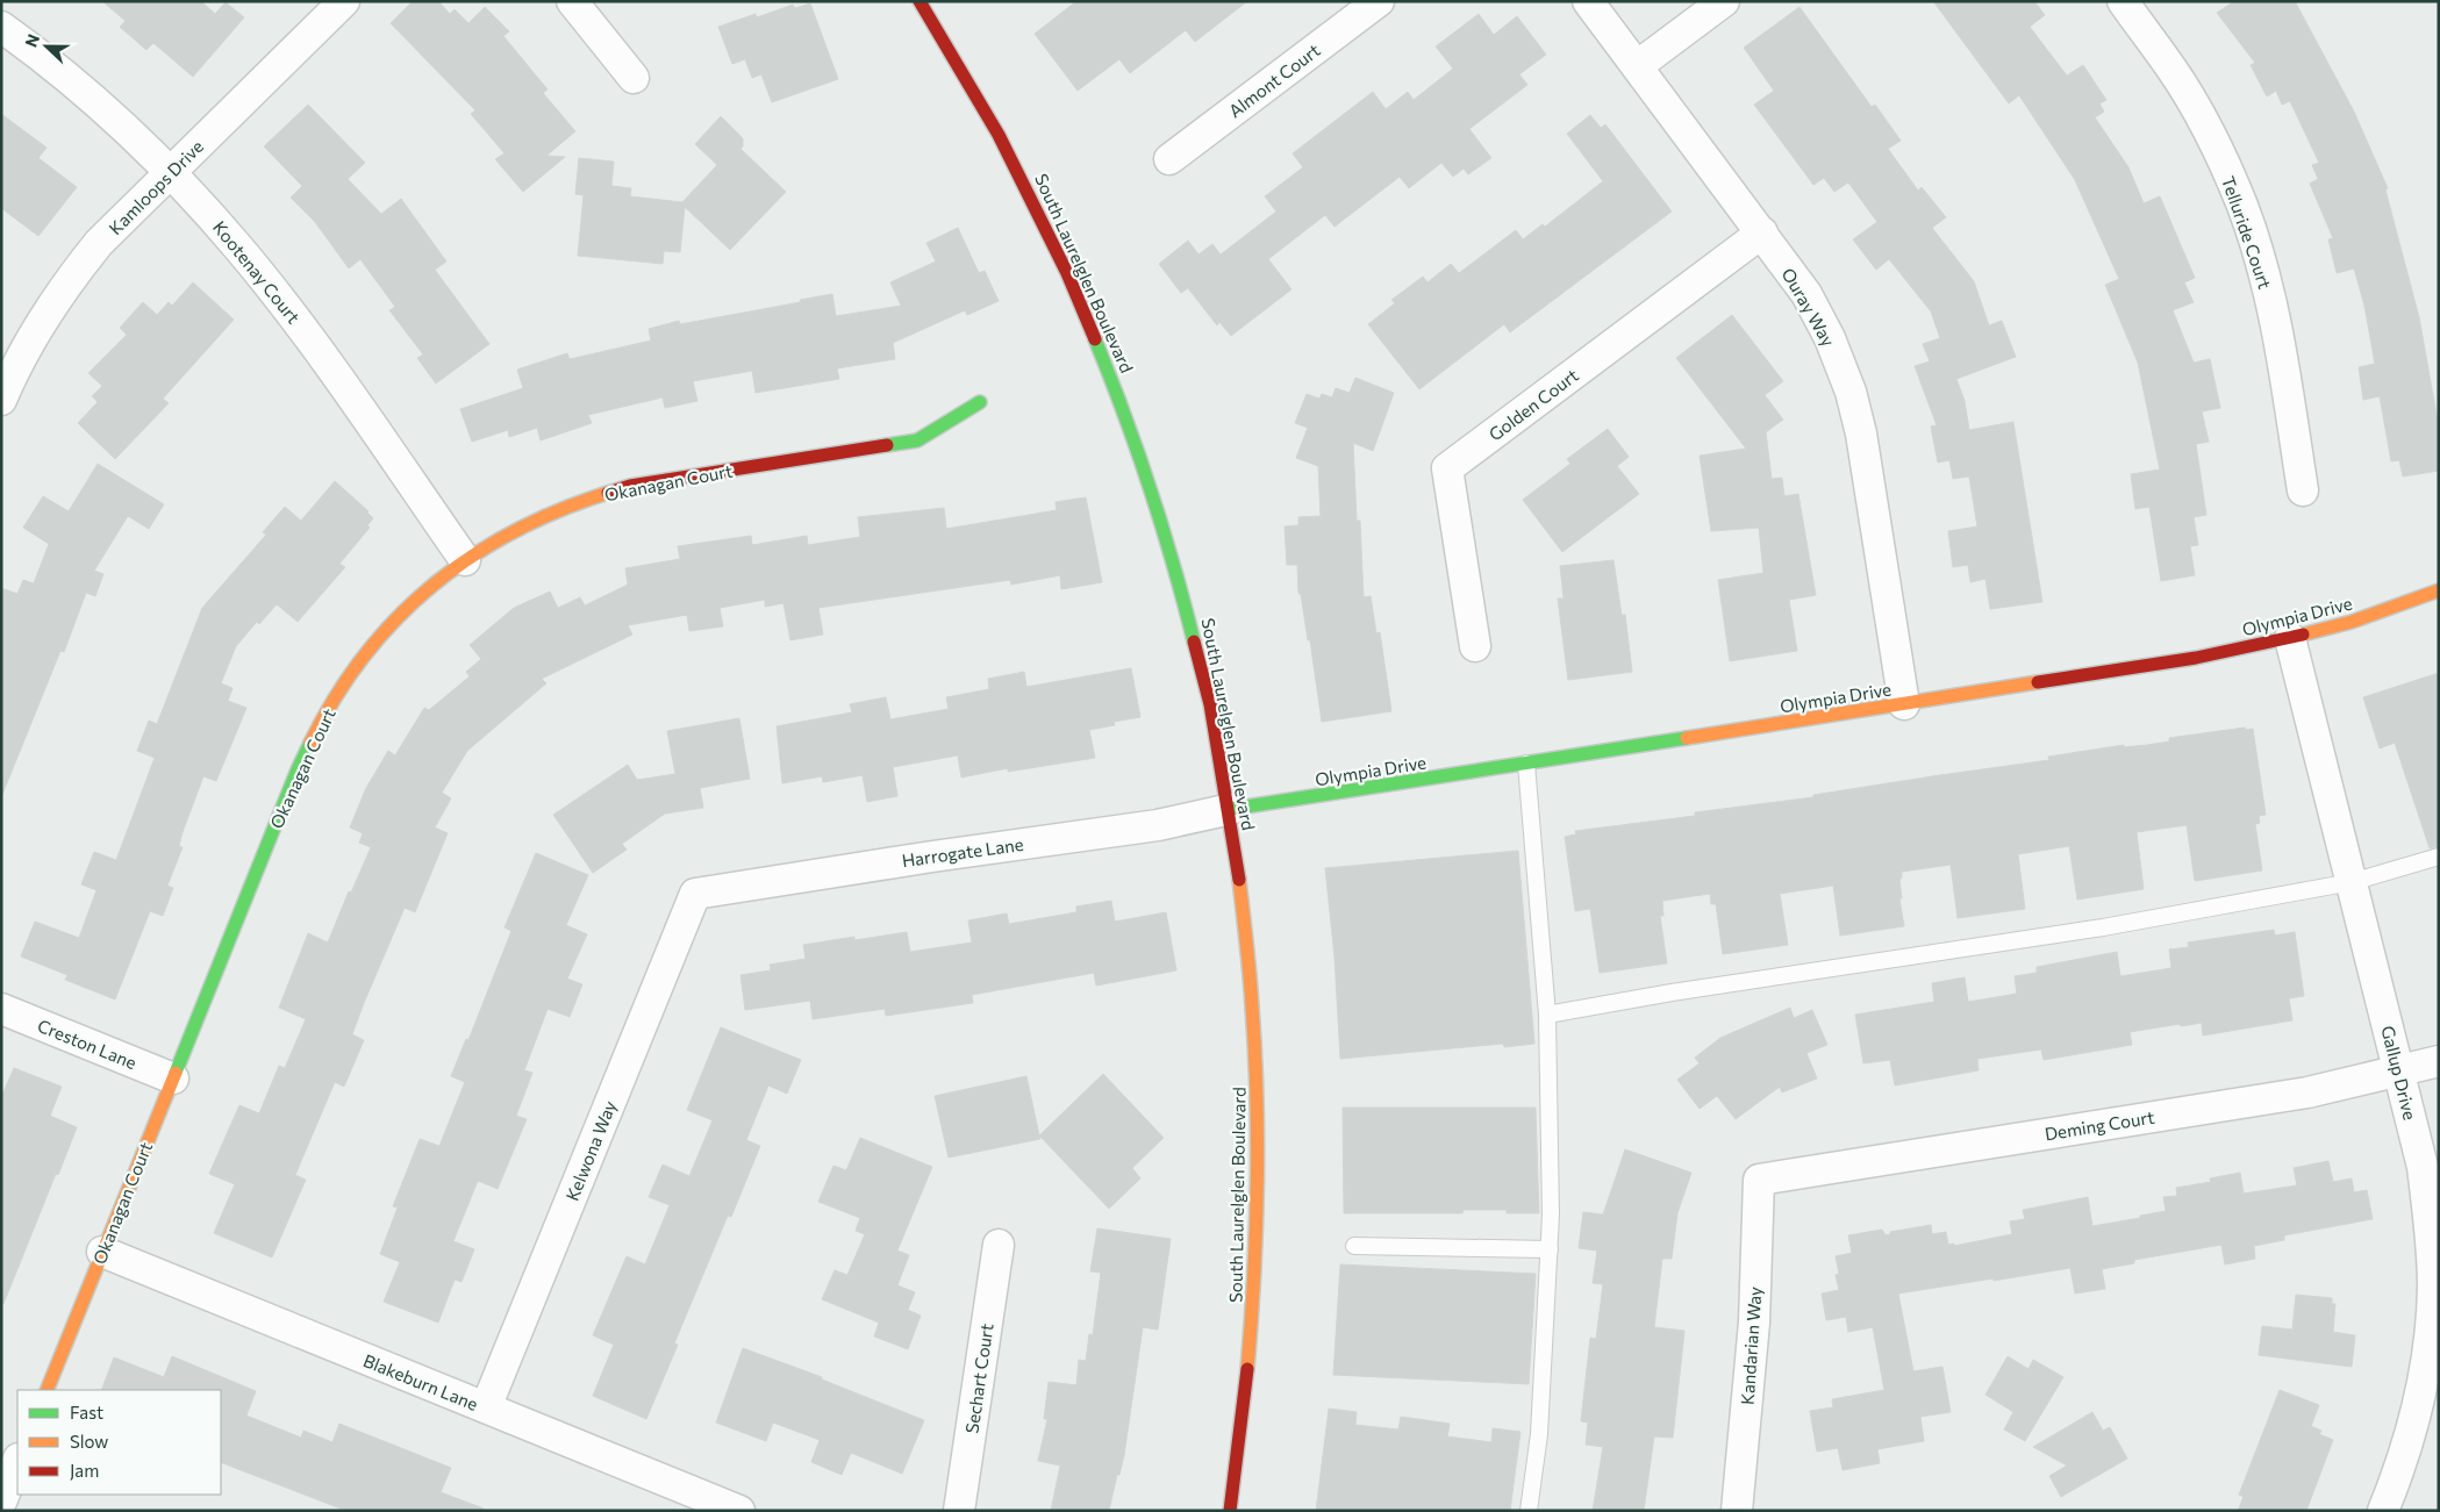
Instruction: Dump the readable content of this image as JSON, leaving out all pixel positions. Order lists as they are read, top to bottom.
{
  "streets": {
    "street": [
      "Almont Court",
      "Kamloops Drive",
      "Telluride Court",
      "Kootenay Court",
      "South Laurelglen Boulevard",
      "Ouray Way",
      "Golden Court",
      "Okanagan Court",
      "Olympia Drive",
      "Harrogate Lane",
      "Creston Lane",
      "Gallup Drive",
      "Deming Court",
      "Kelwona Way",
      "Kandarian Way",
      "Sechart Court",
      "Blakeburn Lane"
    ]
  },
  "crossings": [
    ["Kamloops Drive", "Kootenay Court"],
    ["Kootenay Court", "Okanagan Court"],
    ["South Laurelglen Boulevard", "Olympia Drive"],
    ["South Laurelglen Boulevard", "Harrogate Lane"],
    ["Ouray Way", "Golden Court"],
    ["Ouray Way", "Olympia Drive"],
    ["Okanagan Court", "Creston Lane"],
    ["Okanagan Court", "Blakeburn Lane"],
    ["Olympia Drive", "Harrogate Lane"],
    ["Olympia Drive", "Gallup Drive"],
    ["Harrogate Lane", "Kelwona Way"],
    ["Gallup Drive", "Deming Court"],
    ["Deming Court", "Kandarian Way"],
    ["Kelwona Way", "Blakeburn Lane"]
  ],
  "legend": ["Fast", "Slow", "Jam"],
  "north": "left"
}
